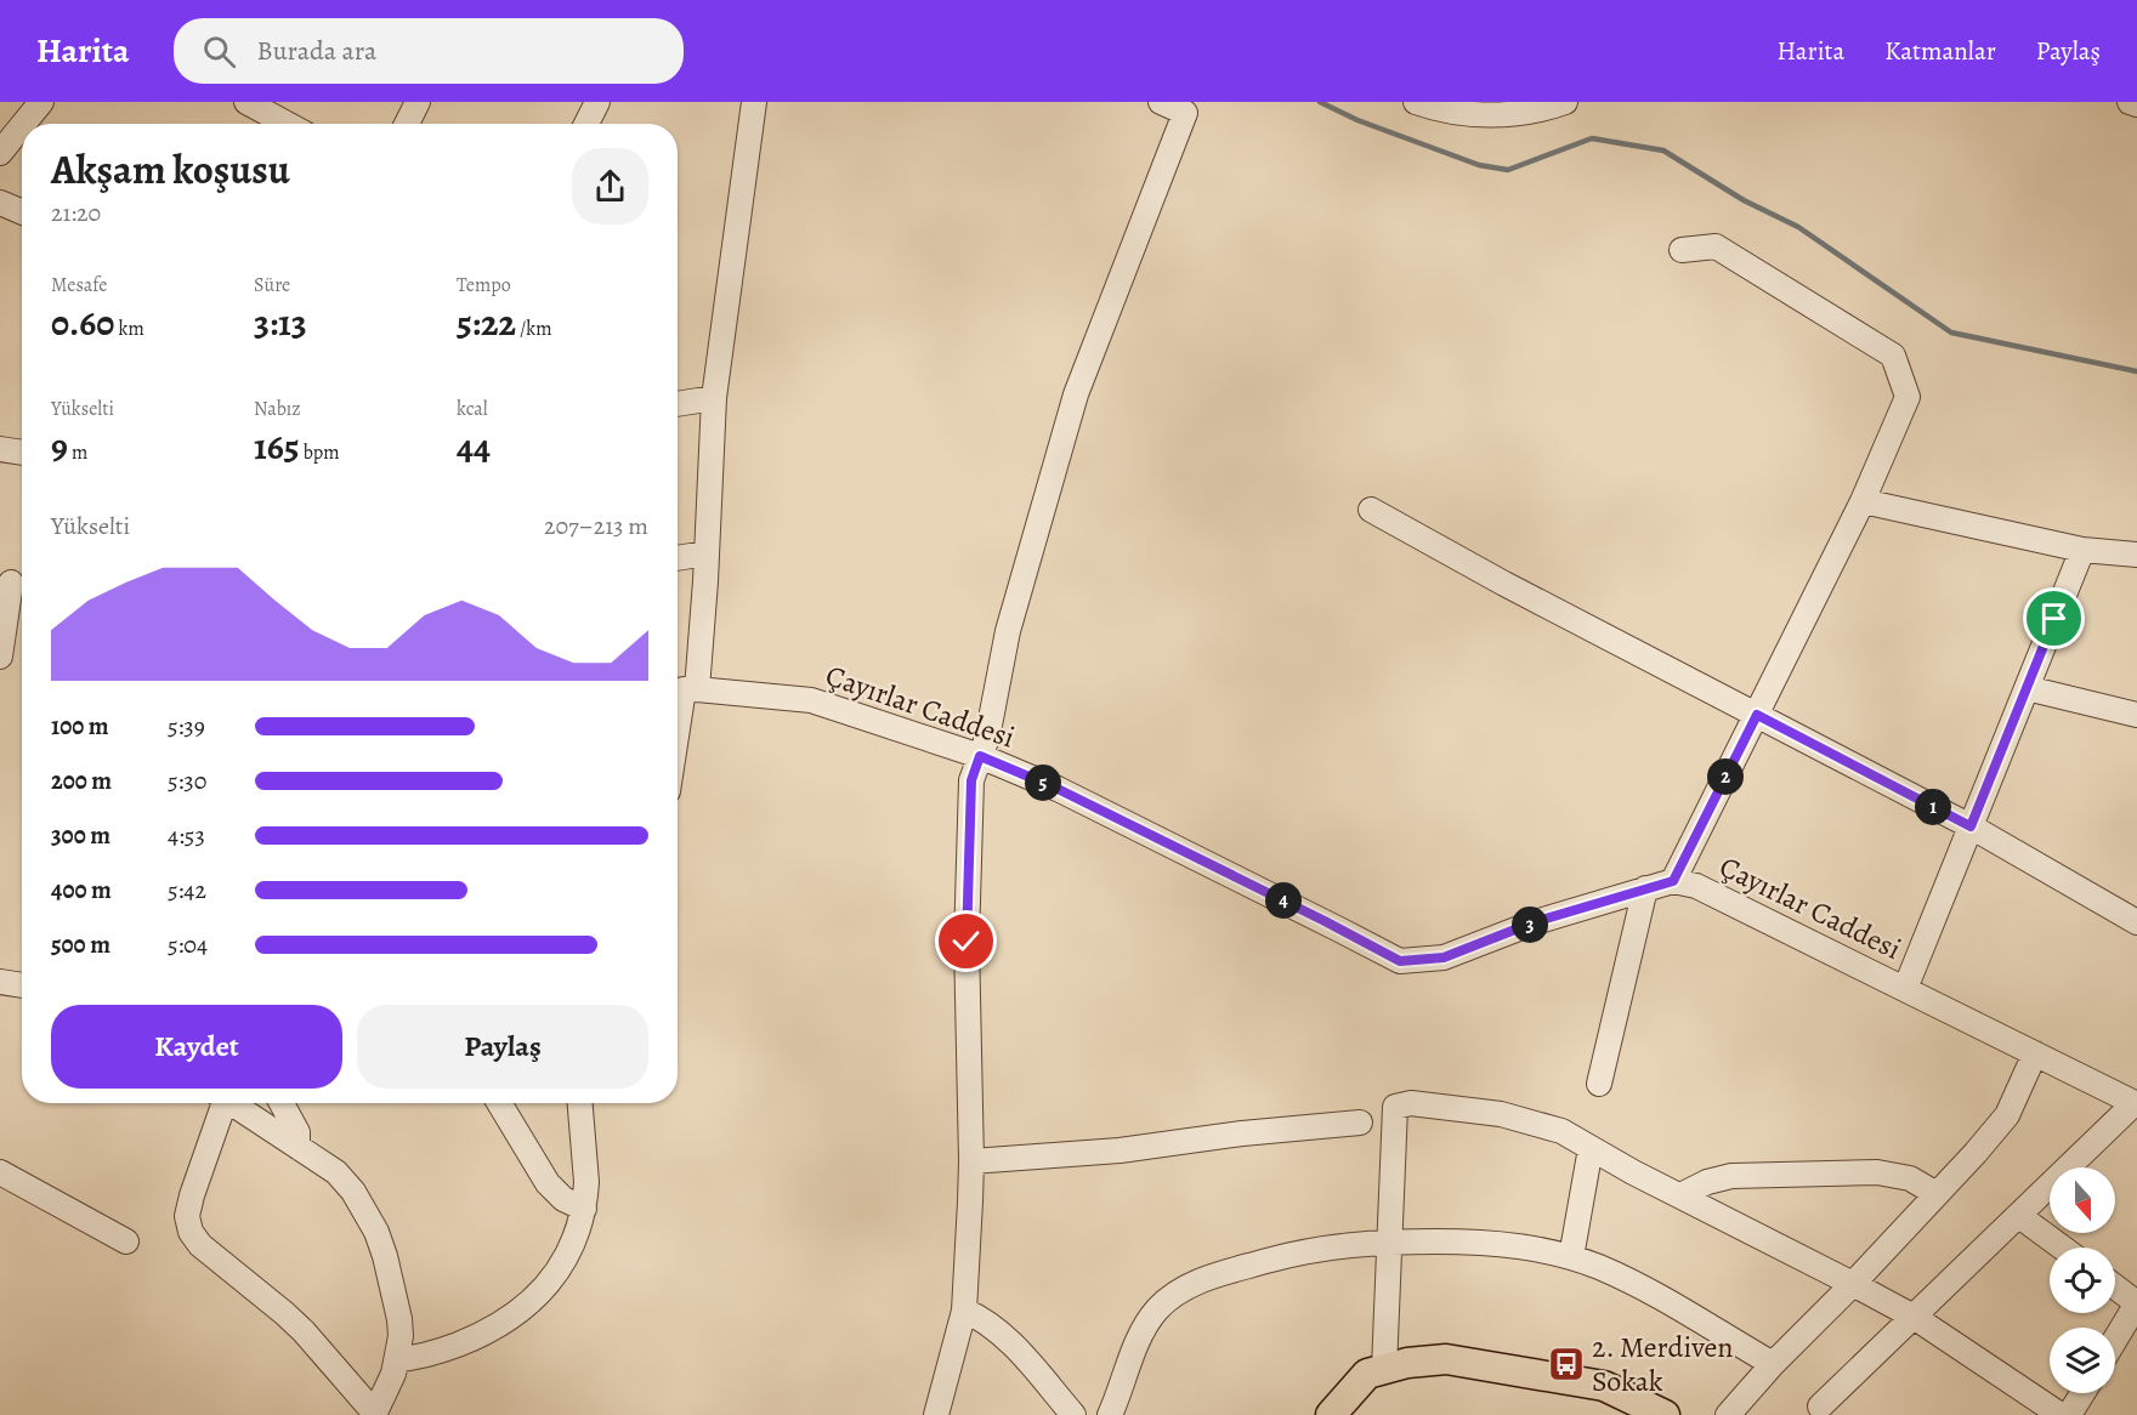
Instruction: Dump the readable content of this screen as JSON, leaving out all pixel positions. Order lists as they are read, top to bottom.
{
  "streets": {
    "street": ["Çayırlar Caddesi"]
  },
  "places": {
    "bus stop": ["2. Merdiven Sokak"]
  },
  "north": "bottom",
  "page": {
    "header": "Harita",
    "search": "Burada ara",
    "nav": ["Harita", "Katmanlar", "Paylaş"],
    "heading": ["Akşam koşusu", "21:20"],
    "stats": [
      ["Mesafe", "0.60 km"],
      ["Süre", "3:13"],
      ["Tempo", "5:22 /km"],
      ["Yükselti", "9 m"],
      ["Nabız", "165 bpm"],
      ["kcal", "44"]
    ],
    "chart": ["Yükselti", "207–213 m"],
    "list": [
      {
        "name": "100 m",
        "note": "5:39"
      },
      {
        "name": "200 m",
        "note": "5:30"
      },
      {
        "name": "300 m",
        "note": "4:53"
      },
      {
        "name": "400 m",
        "note": "5:42"
      },
      {
        "name": "500 m",
        "note": "5:04"
      }
    ],
    "pins": [
      "2",
      "5",
      "1",
      "4",
      "3"
    ],
    "buttons": ["Kaydet", "Paylaş"]
  }
}
